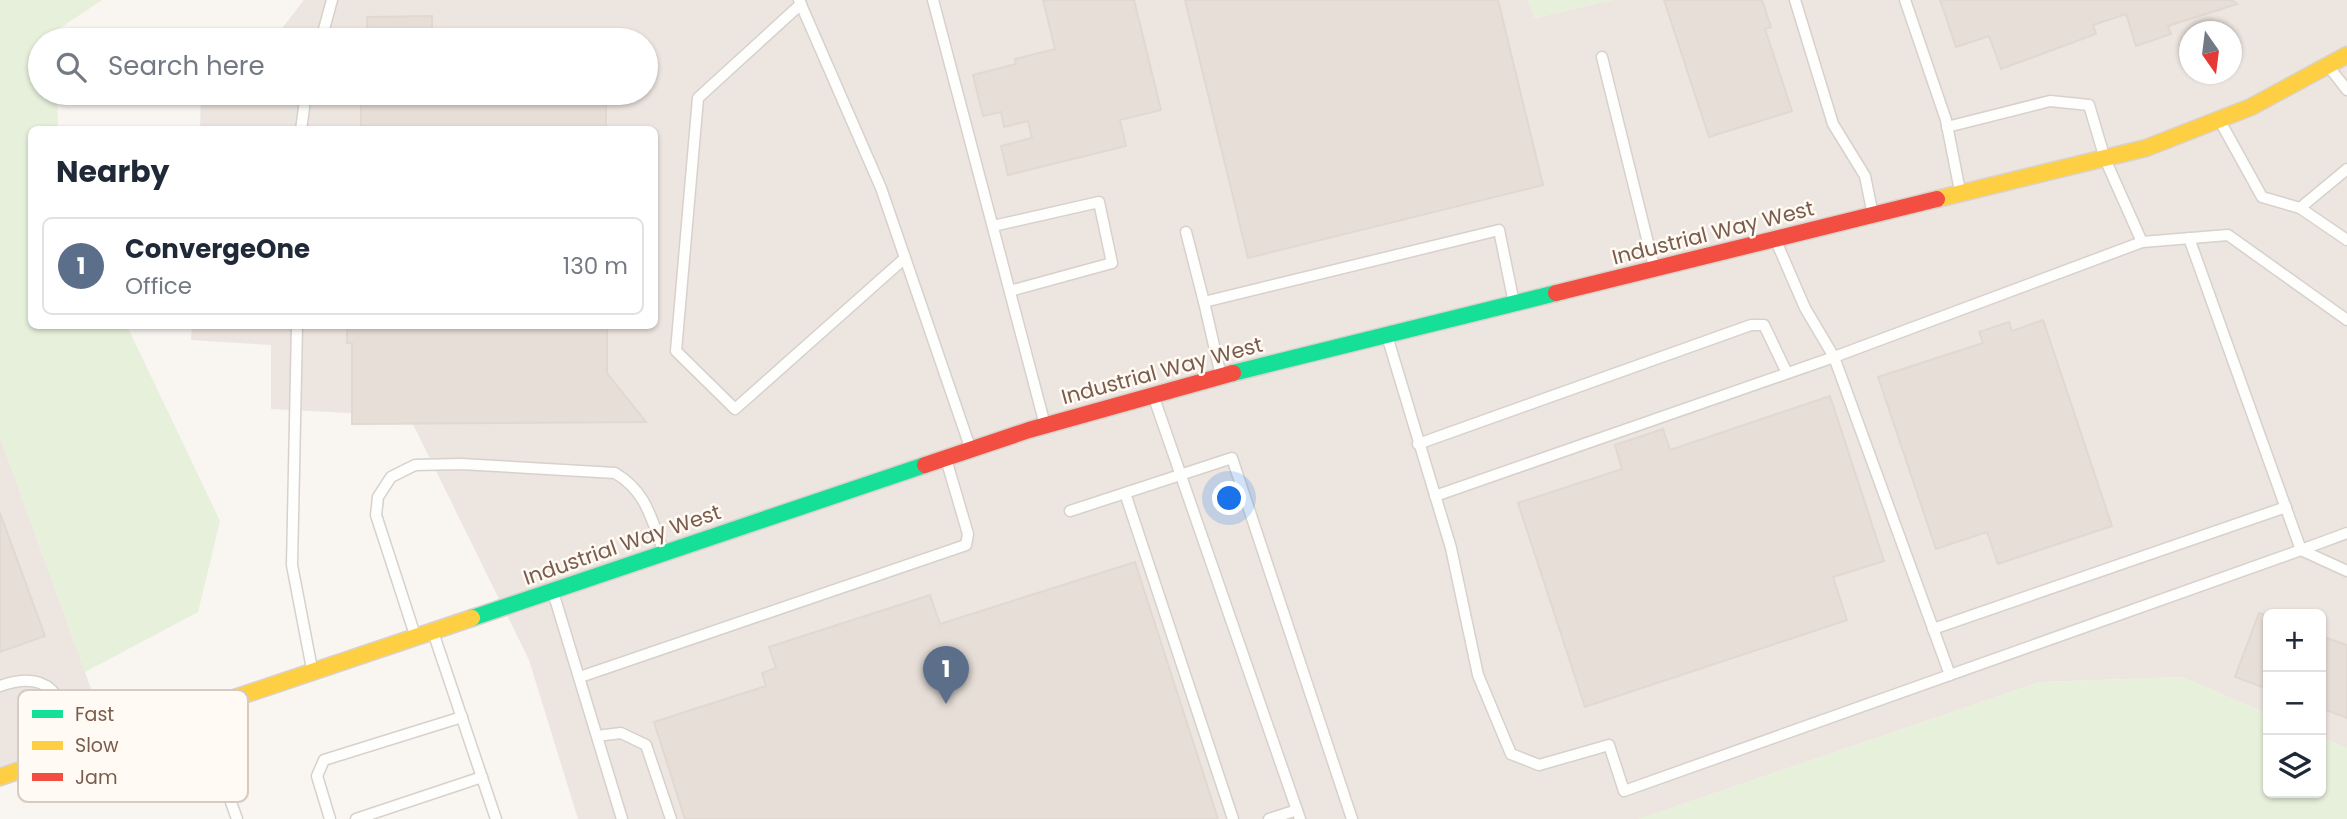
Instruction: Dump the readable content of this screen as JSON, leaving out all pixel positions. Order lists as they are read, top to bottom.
{
  "streets": {
    "street": ["Industrial Way West"]
  },
  "legend": ["Fast", "Slow", "Jam"],
  "north": "bottom",
  "page": {
    "search": "Search here",
    "heading": "Nearby",
    "list": [
      {
        "mark": "1",
        "name": "ConvergeOne",
        "note": "Office",
        "value": "130 m"
      }
    ],
    "map_buttons": ["+", "−"],
    "pins": "1"
  }
}
